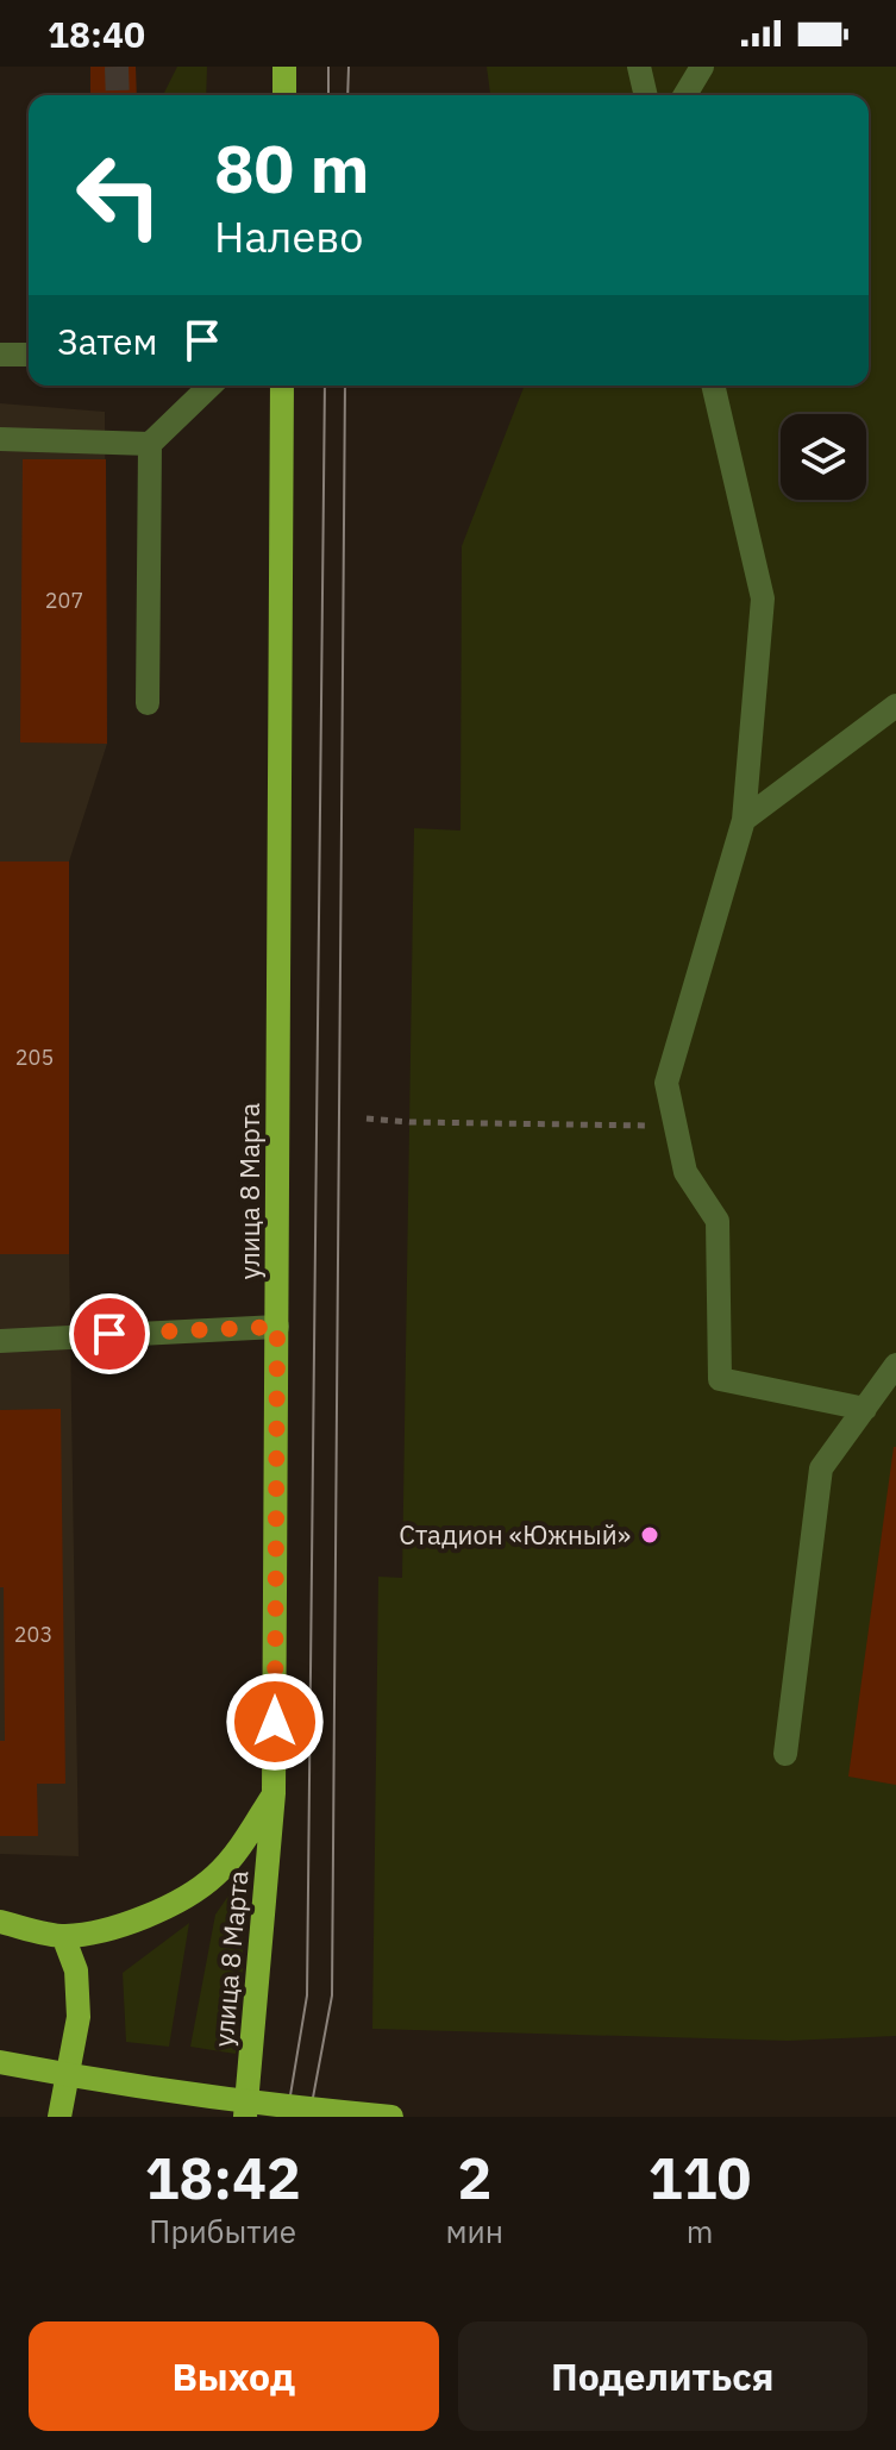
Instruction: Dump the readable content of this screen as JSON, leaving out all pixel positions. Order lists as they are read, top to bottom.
{
  "streets": {
    "main road": ["улица 8 Марта"]
  },
  "places": ["Стадион «Южный»"],
  "house_numbers": ["207", "205", "203"],
  "page": {
    "status": "18:40",
    "turn": ["80 m", "Налево"],
    "then": "Затем",
    "eta": [
      "18:42",
      "Прибытие",
      "2",
      "мин",
      "110",
      "m"
    ],
    "buttons": ["Выход", "Поделиться"]
  }
}
